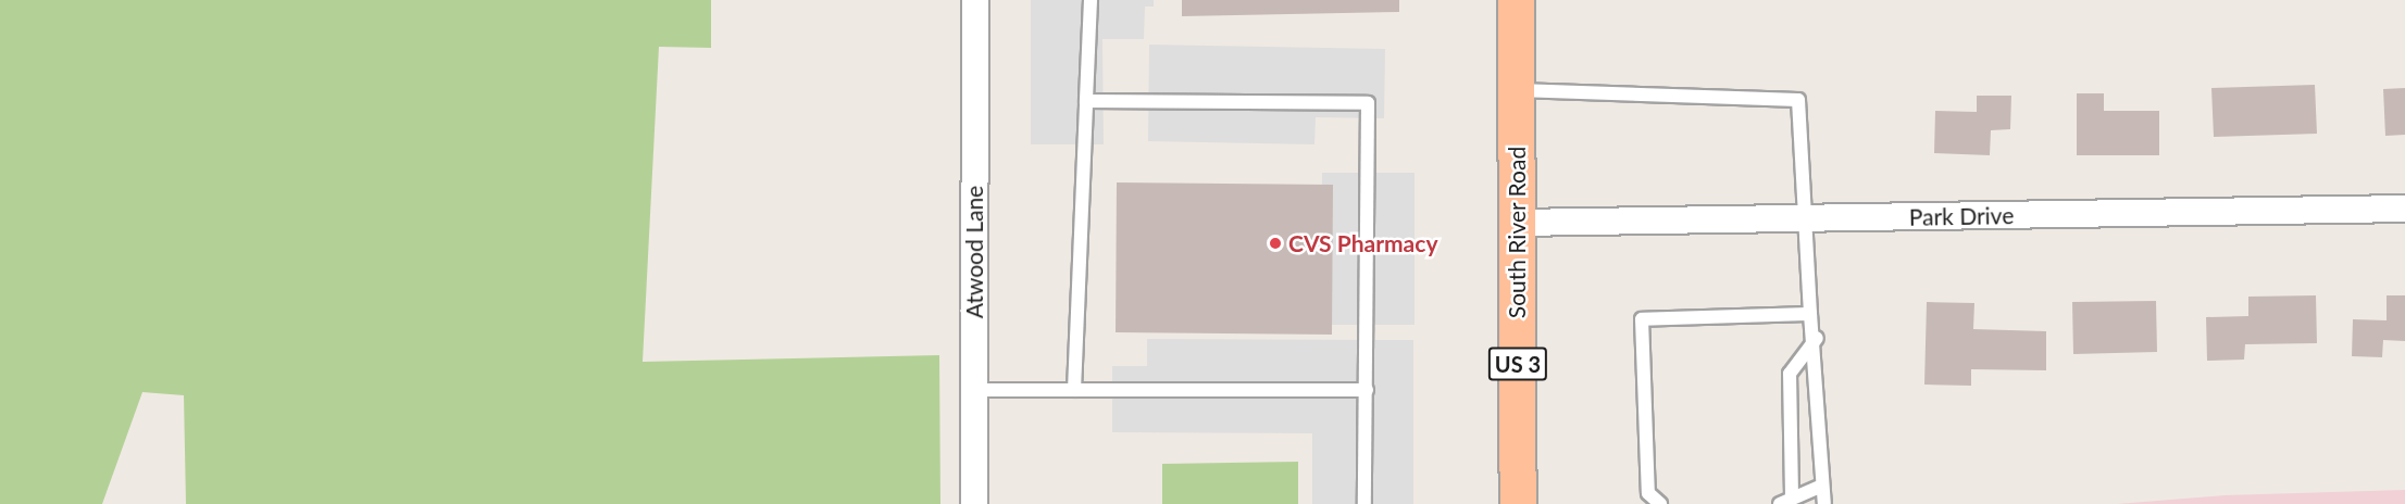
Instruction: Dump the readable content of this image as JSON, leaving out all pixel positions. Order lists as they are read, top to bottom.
{
  "streets": {
    "main road": ["South River Road", "US 3"],
    "street": ["Park Drive", "Atwood Lane"]
  },
  "crossings": [
    ["Park Drive", "South River Road"]
  ],
  "places": ["CVS Pharmacy"]
}
